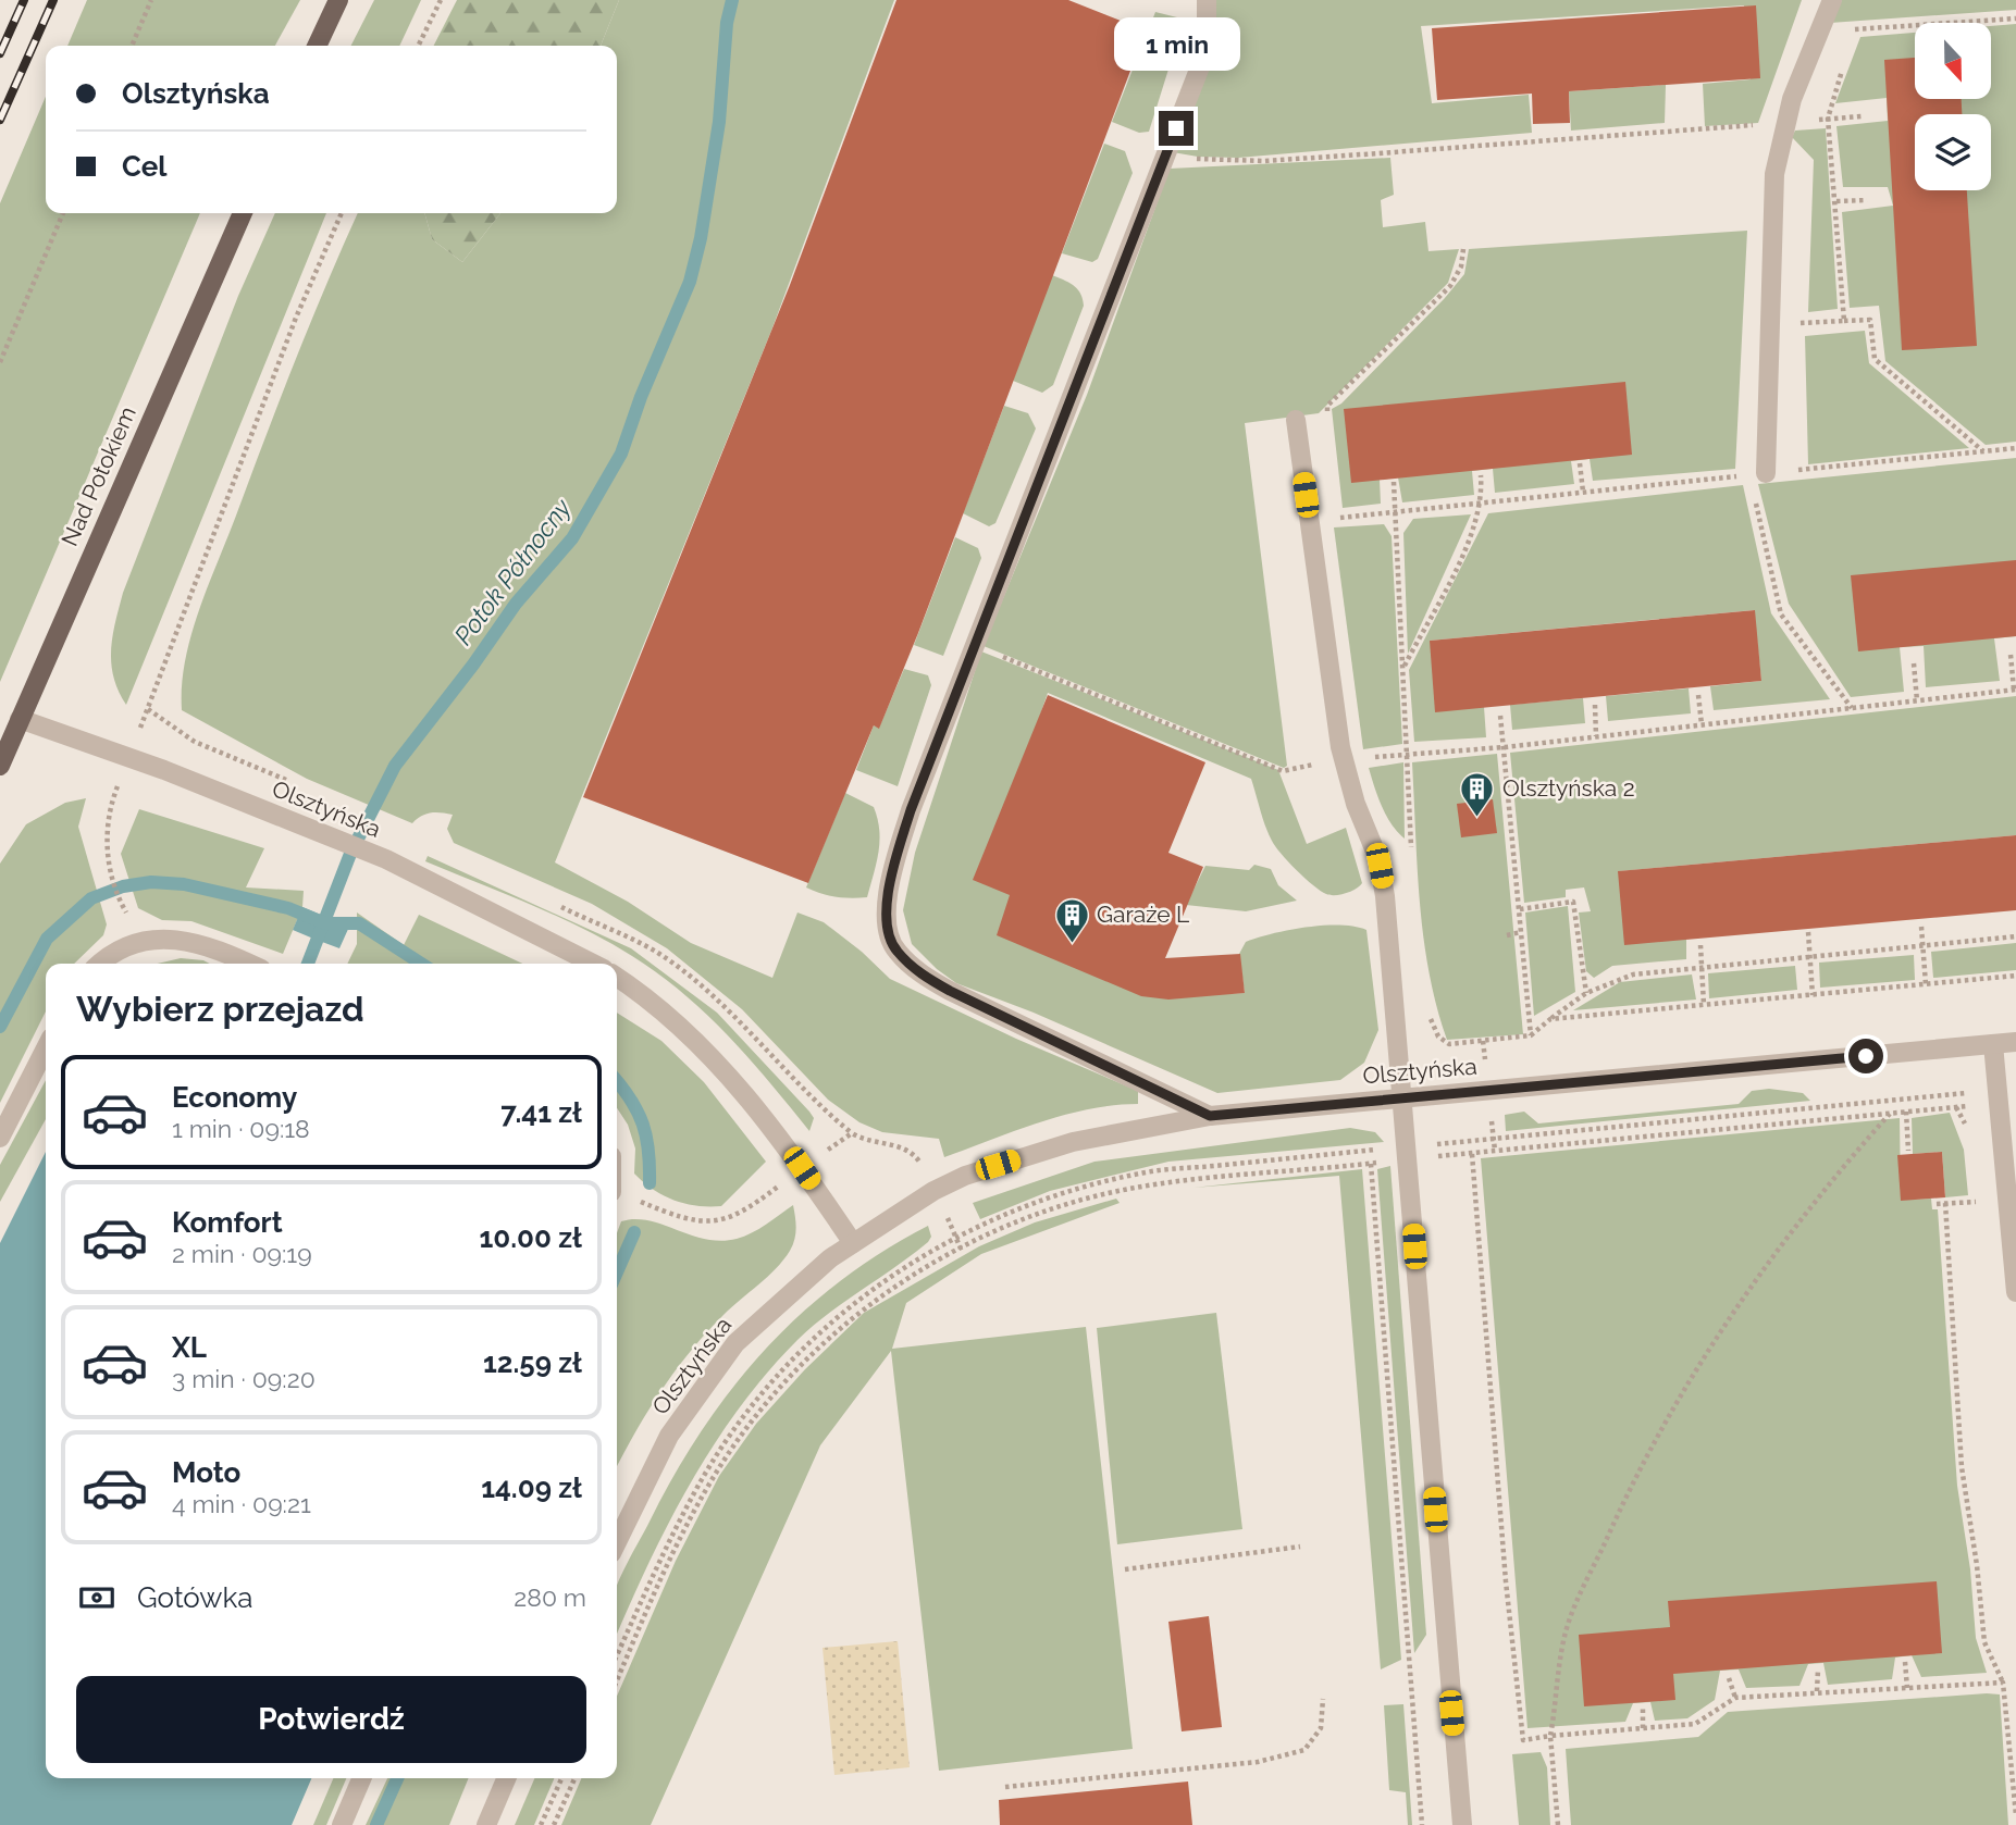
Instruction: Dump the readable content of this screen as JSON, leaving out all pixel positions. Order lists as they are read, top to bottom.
{
  "streets": {
    "main road": ["Nad Potokiem"],
    "street": ["Olsztyńska"]
  },
  "crossings": [
    ["Nad Potokiem", "Olsztyńska"]
  ],
  "water": ["Potok Północny"],
  "places": {
    "building": ["Olsztyńska 2", "Garaże L"]
  },
  "north": "bottom",
  "page": {
    "bubble": "1 min",
    "banner": ["Olsztyńska", "Cel"],
    "heading": "Wybierz przejazd",
    "list": [
      {
        "name": "Economy",
        "note": "1 min · 09:18",
        "value": "7.41 zł"
      },
      {
        "name": "Komfort",
        "note": "2 min · 09:19",
        "value": "10.00 zł"
      },
      {
        "name": "XL",
        "note": "3 min · 09:20",
        "value": "12.59 zł"
      },
      {
        "name": "Moto",
        "note": "4 min · 09:21",
        "value": "14.09 zł"
      }
    ],
    "pay": ["Gotówka", "280 m"],
    "buttons": "Potwierdź"
  }
}
